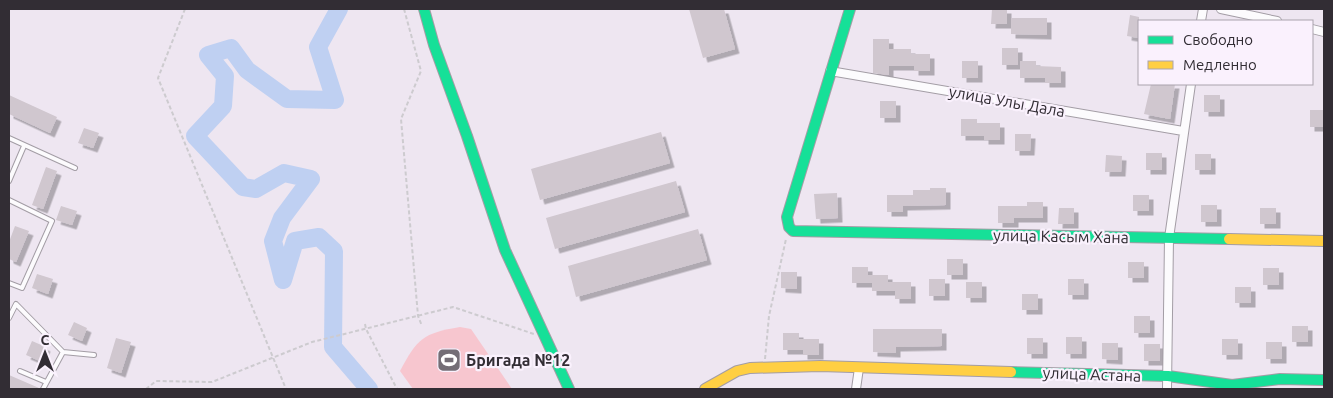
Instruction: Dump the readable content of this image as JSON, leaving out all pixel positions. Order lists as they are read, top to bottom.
{
  "streets": {
    "street": ["улица Улы Дала", "улица Касым Хана", "улица Астана"]
  },
  "places": {
    "sports": ["Бригада №12"]
  },
  "legend": ["Свободно", "Медленно"],
  "north": "top"
}
